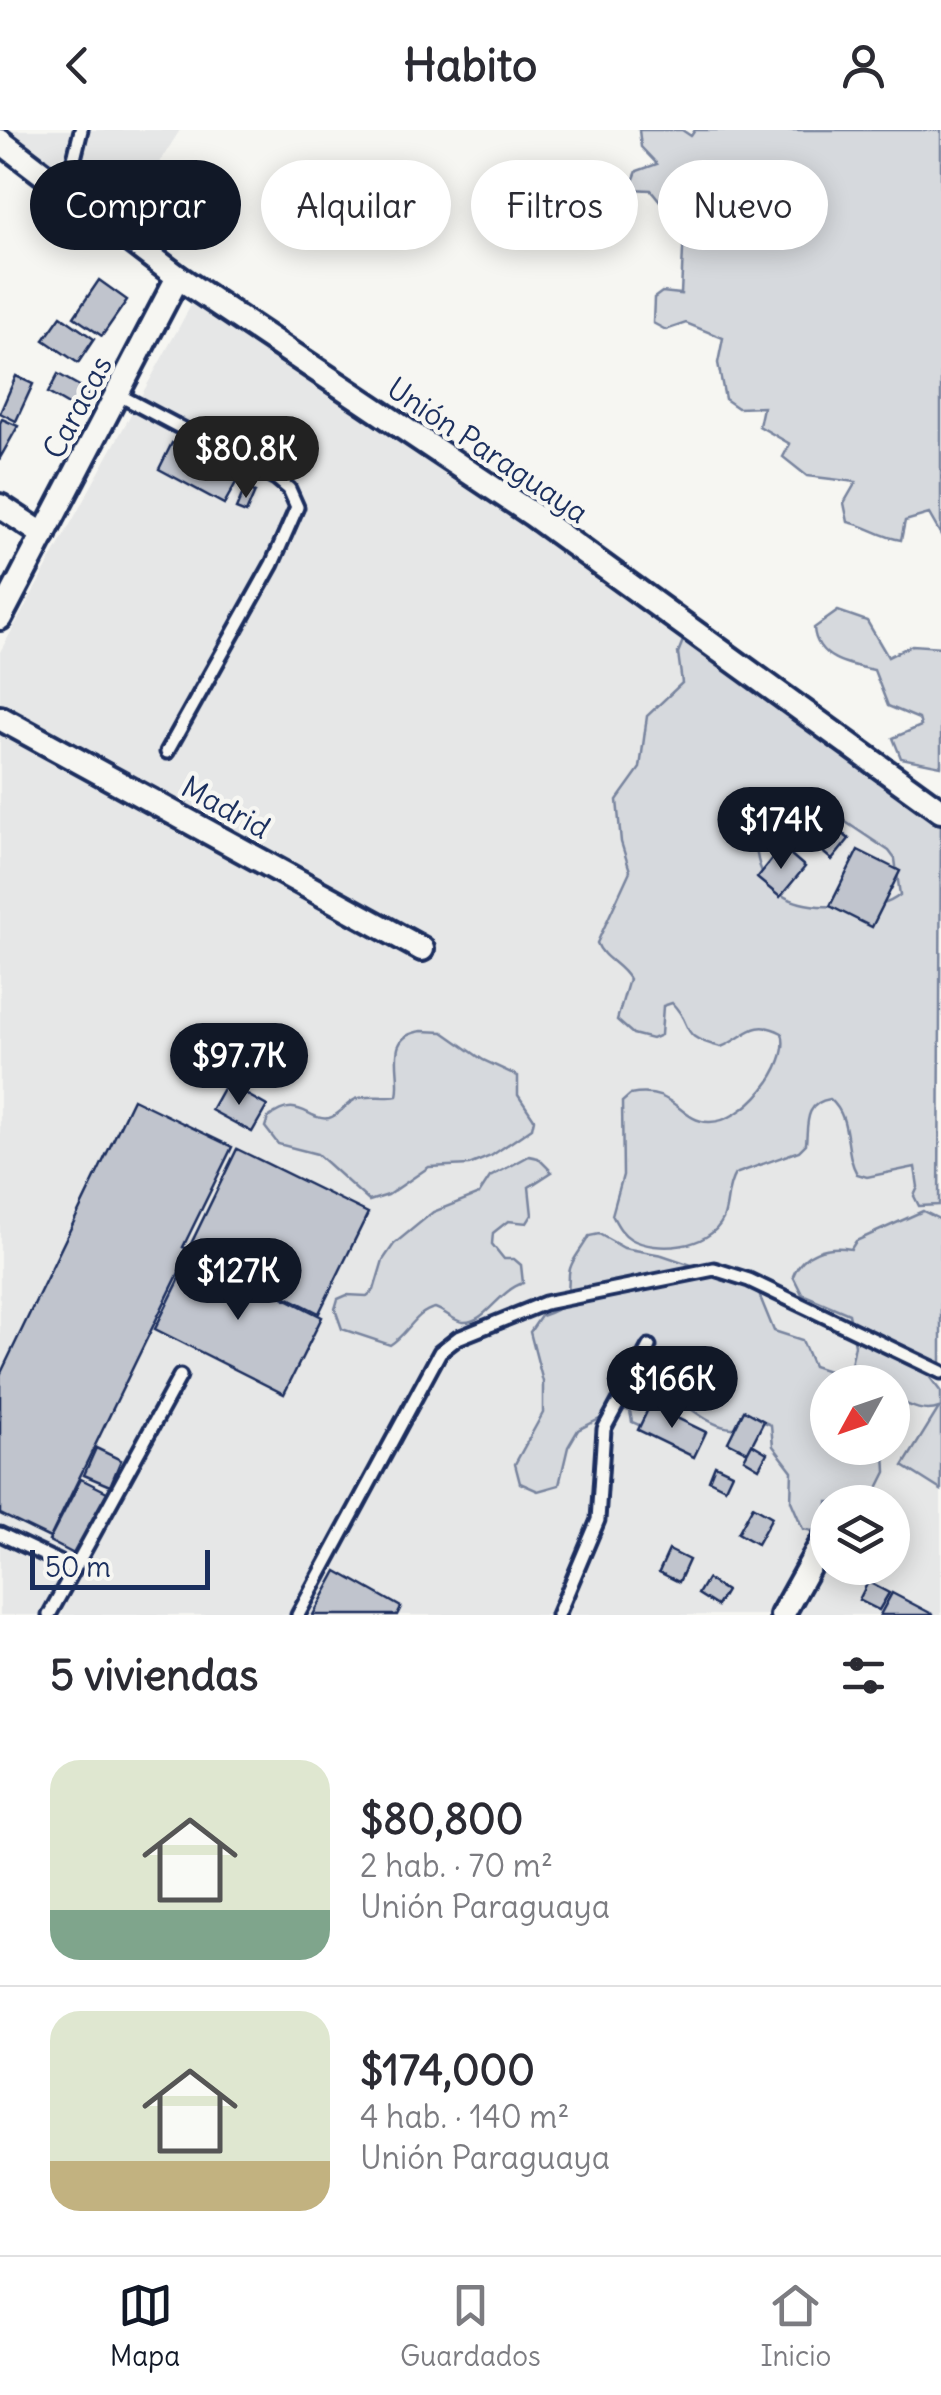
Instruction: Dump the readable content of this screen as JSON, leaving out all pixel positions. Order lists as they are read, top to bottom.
{
  "streets": {
    "street": ["Caracas", "Unión Paraguaya", "Madrid"]
  },
  "crossings": [
    ["Caracas", "Unión Paraguaya"]
  ],
  "scale_bar": "50 m",
  "north": "bottom left",
  "page": {
    "header": "Habito",
    "chip": [
      "Comprar",
      "Alquilar",
      "Filtros",
      "Nuevo"
    ],
    "price": [
      "$80.8K",
      "$174K",
      "$97.7K",
      "$127K",
      "$166K"
    ],
    "scale": "50 m",
    "heading": "5 viviendas",
    "list": [
      {
        "name": "$80,800",
        "note": "2 hab. · 70 m² · Unión Paraguaya"
      },
      {
        "name": "$174,000",
        "note": "4 hab. · 140 m² · Unión Paraguaya"
      }
    ],
    "tabs": ["Mapa", "Guardados", "Inicio"]
  }
}
